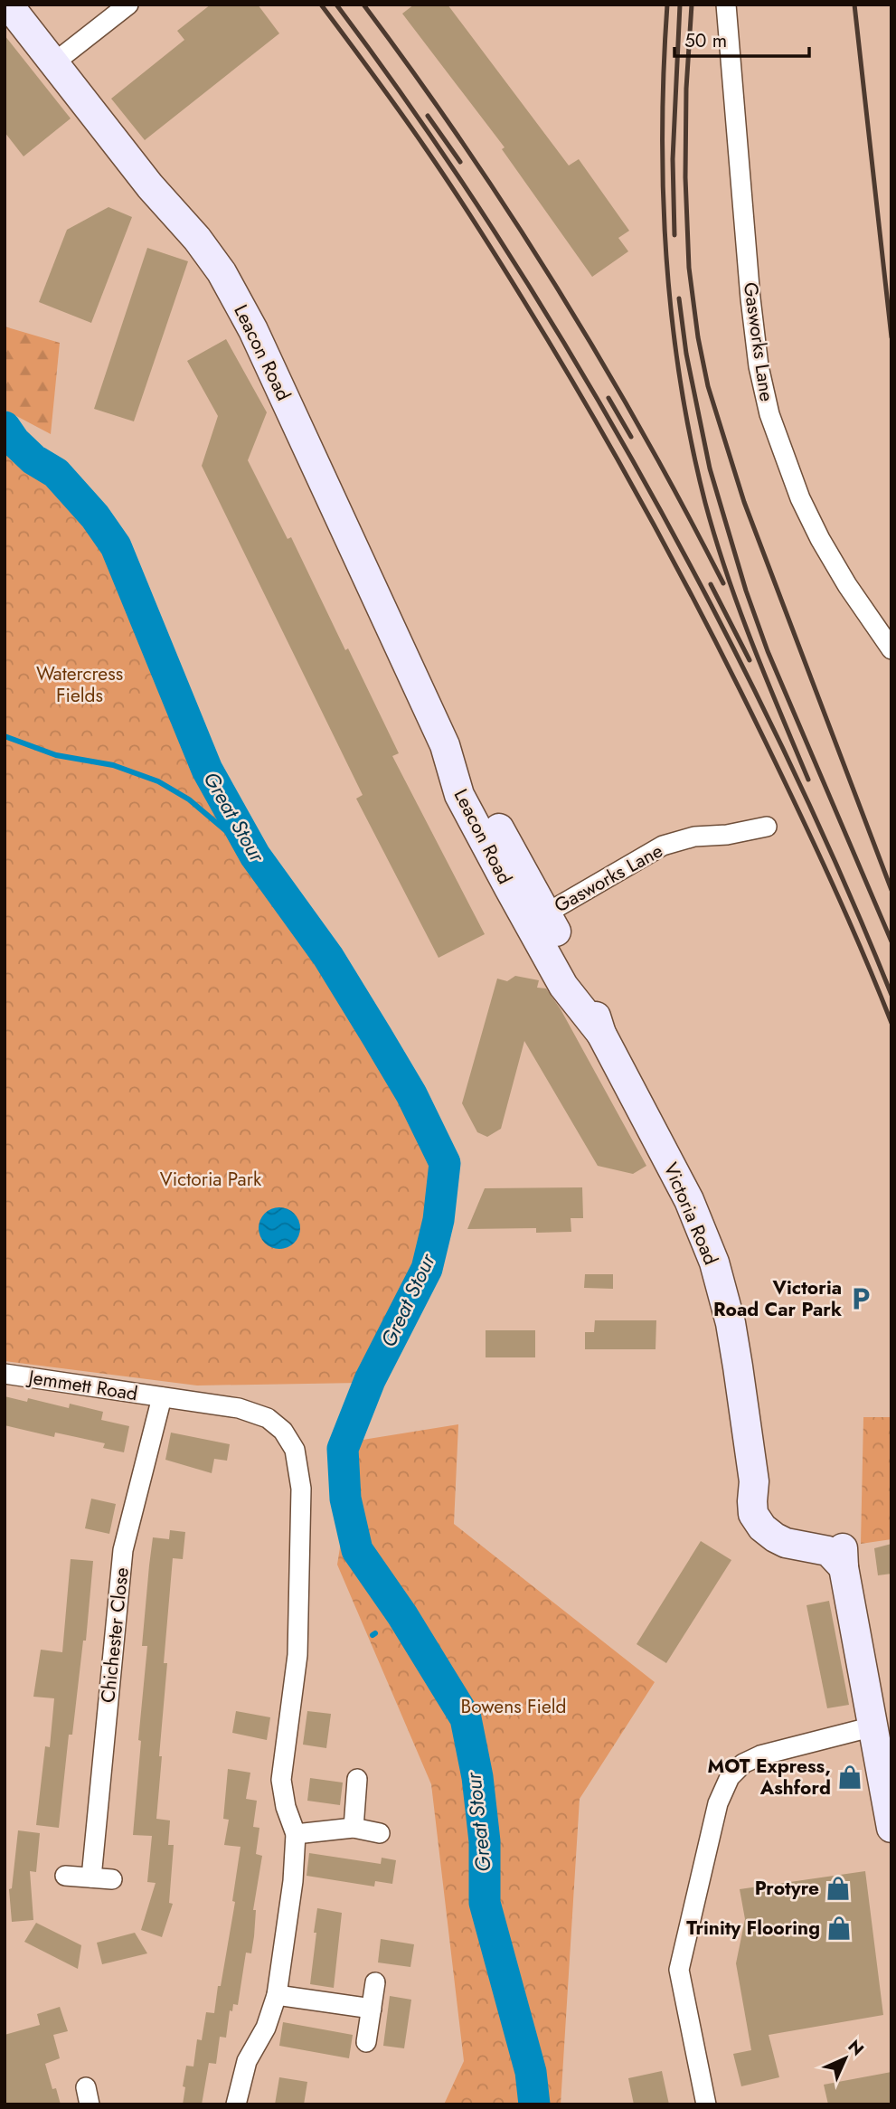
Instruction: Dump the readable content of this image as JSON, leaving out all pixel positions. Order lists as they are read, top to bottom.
{
  "streets": {
    "street": [
      "Gasworks Lane",
      "Leacon Road",
      "Victoria Road",
      "Jemmett Road",
      "Chichester Close"
    ]
  },
  "crossings": [
    ["Gasworks Lane", "Leacon Road"],
    ["Gasworks Lane", "Victoria Road"],
    ["Leacon Road", "Victoria Road"],
    ["Jemmett Road", "Chichester Close"]
  ],
  "water": ["Great Stour"],
  "parks": ["Watercress Fields", "Victoria Park", "Bowens Field"],
  "places": {
    "parking": ["Victoria Road Car Park"],
    "shop": ["MOT Express, Ashford", "Protyre", "Trinity Flooring"]
  },
  "scale_bar": "50 m",
  "north": "top right"
}
